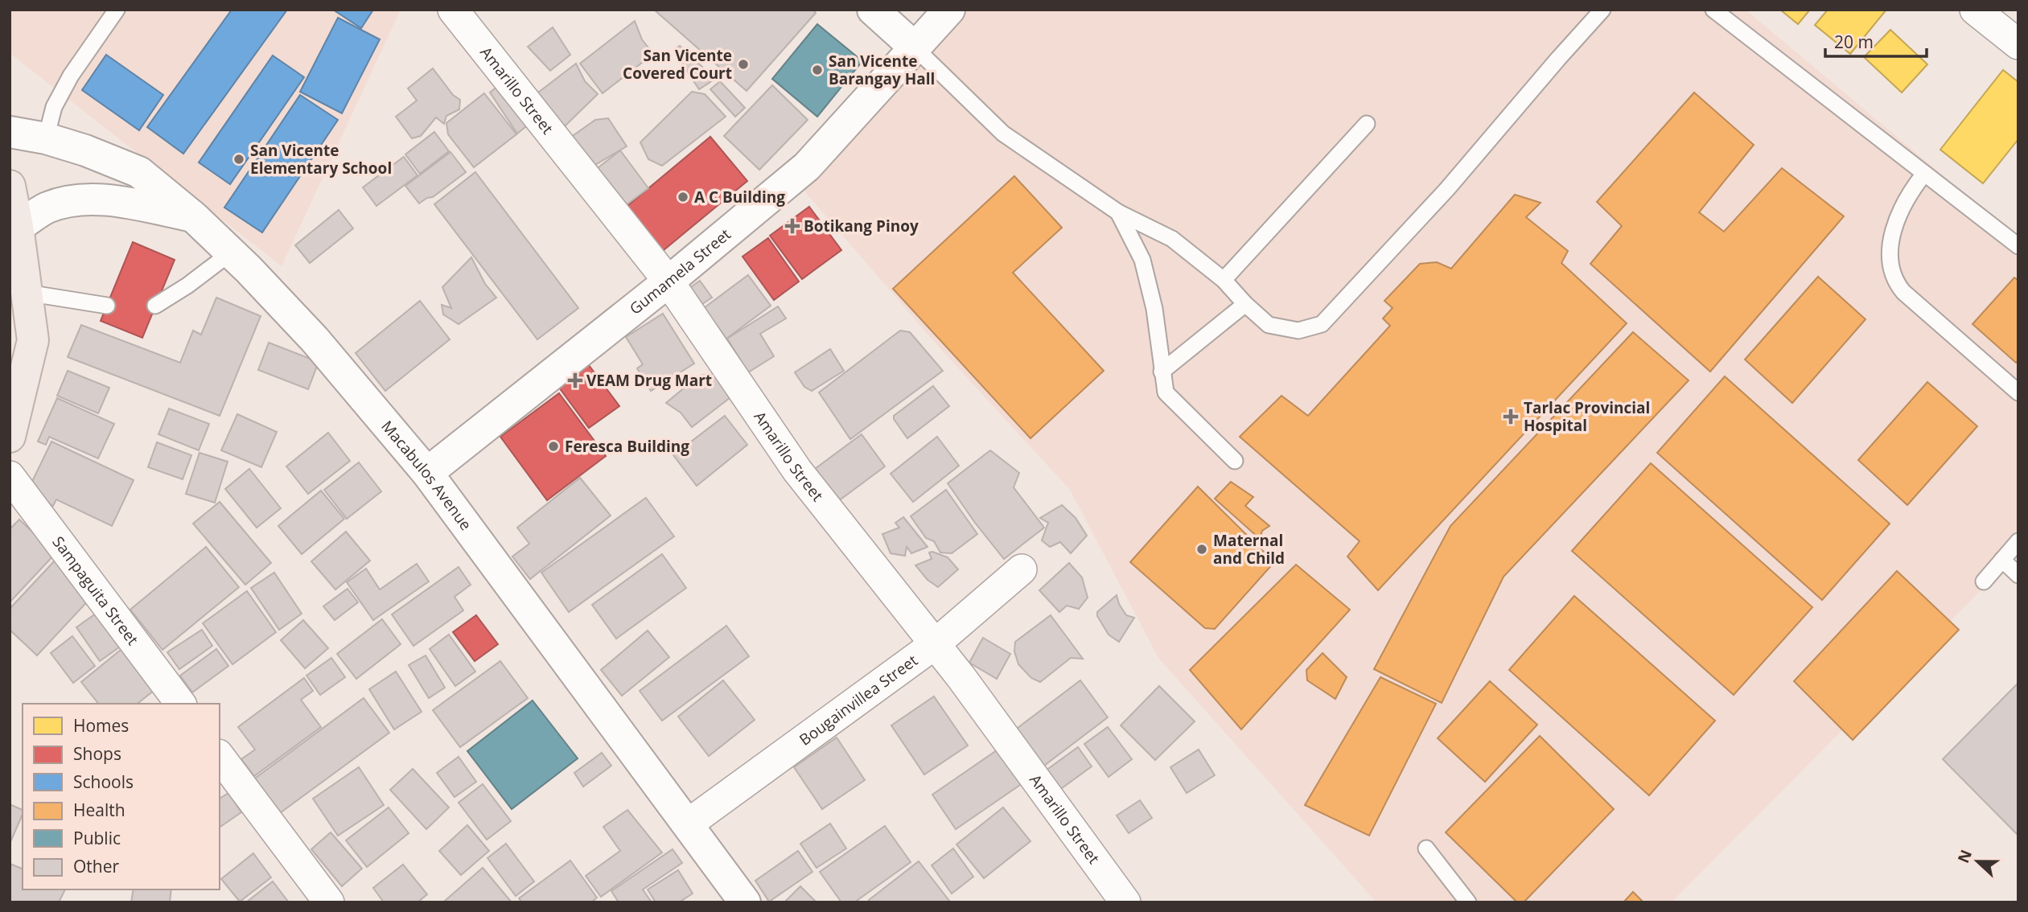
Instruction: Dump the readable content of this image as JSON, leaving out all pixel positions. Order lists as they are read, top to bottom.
{
  "streets": {
    "street": [
      "Amarillo Street",
      "Gumamela Street",
      "Macabulos Avenue",
      "Sampaguita Street",
      "Bougainvillea Street"
    ]
  },
  "crossings": [
    ["Amarillo Street", "Gumamela Street"],
    ["Amarillo Street", "Bougainvillea Street"],
    ["Gumamela Street", "Macabulos Avenue"],
    ["Macabulos Avenue", "Bougainvillea Street"]
  ],
  "places": {
    "other": [
      "San Vicente Covered Court",
      "San Vicente Barangay Hall",
      "San Vicente Elementary School",
      "A C Building",
      "Feresca Building",
      "Maternal and Child"
    ],
    "health": ["Botikang Pinoy", "VEAM Drug Mart", "Tarlac Provincial Hospital"]
  },
  "legend": [
    "Homes",
    "Shops",
    "Schools",
    "Health",
    "Public",
    "Other"
  ],
  "scale_bar": "20 m",
  "north": "left"
}
